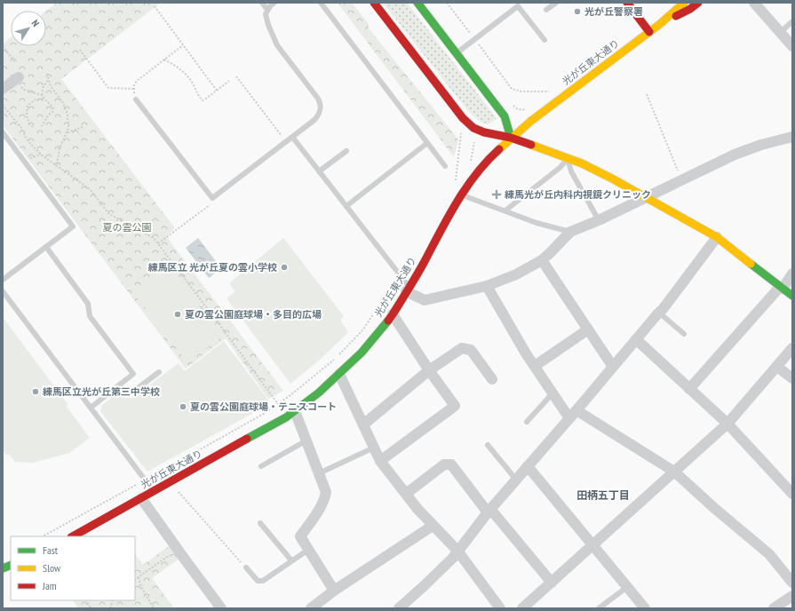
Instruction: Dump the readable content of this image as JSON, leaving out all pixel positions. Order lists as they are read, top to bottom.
{
  "streets": {
    "street": ["光が丘東大通り"]
  },
  "districts": ["田柄五丁目"],
  "parks": ["夏の雲公園"],
  "places": {
    "other": [
      "光が丘警察署",
      "練馬区立 光が丘夏の雲小学校",
      "夏の雲公園庭球場・多目的広場",
      "練馬区立光が丘第三中学校",
      "夏の雲公園庭球場・テニスコート"
    ],
    "health": ["練馬光が丘内科内視鏡クリニック"]
  },
  "legend": ["Fast", "Slow", "Jam"],
  "north": "top right"
}
